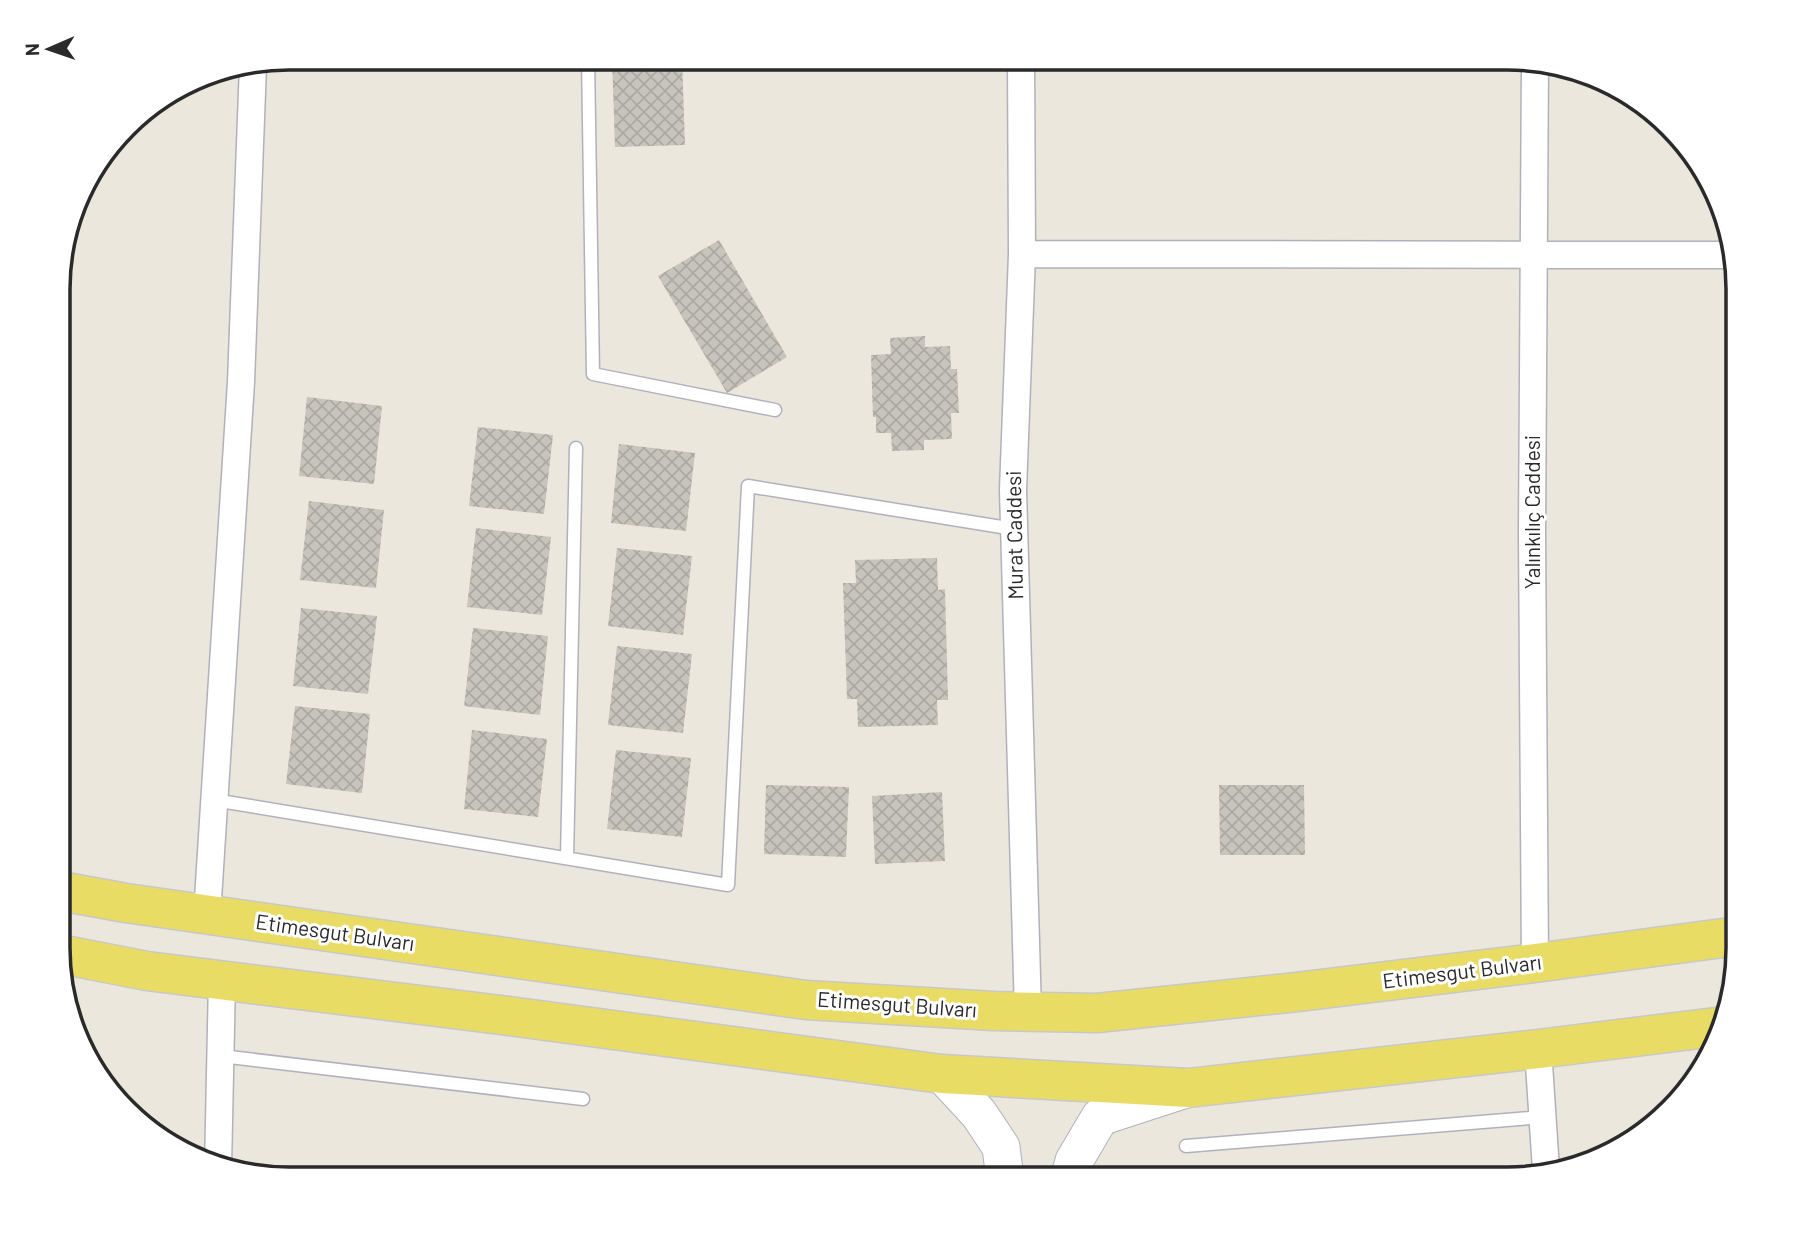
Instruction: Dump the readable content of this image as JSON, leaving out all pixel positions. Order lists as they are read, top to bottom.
{
  "streets": {
    "main road": ["Etimesgut Bulvarı"],
    "street": ["Yalınkılıç Caddesi", "Murat Caddesi"]
  },
  "crossings": [
    ["Yalınkılıç Caddesi", "Etimesgut Bulvarı"],
    ["Murat Caddesi", "Etimesgut Bulvarı"]
  ],
  "north": "left"
}
